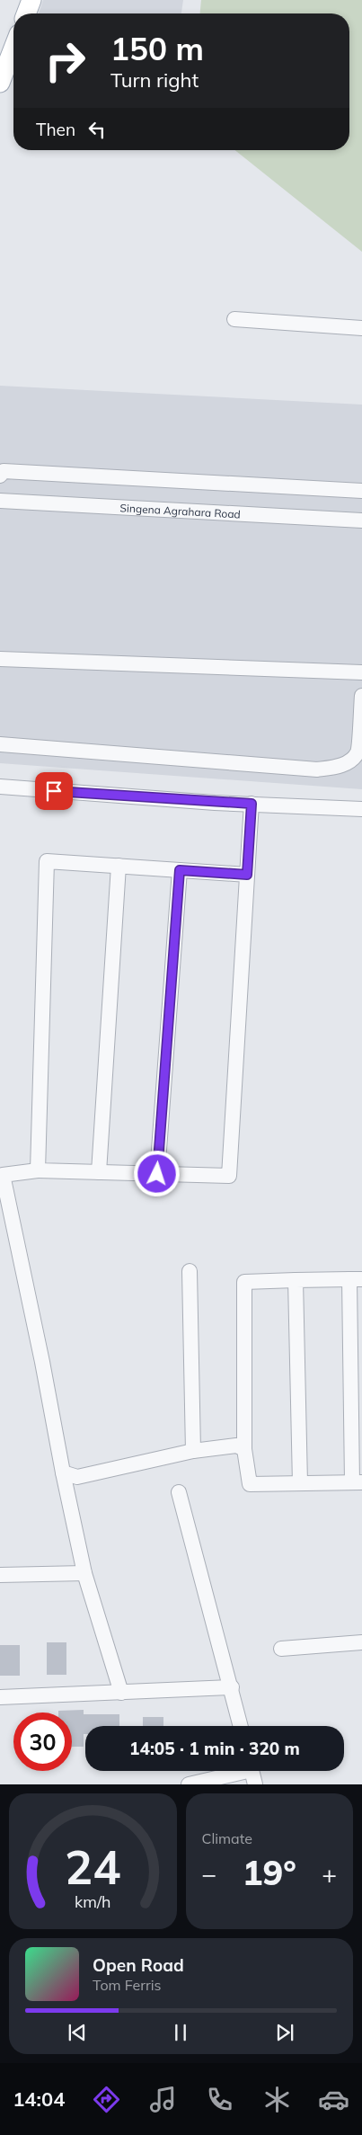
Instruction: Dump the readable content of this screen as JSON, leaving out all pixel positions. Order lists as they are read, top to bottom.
{
  "streets": {
    "street": ["Singena Agrahara Road"]
  },
  "page": {
    "turn": ["150 m", "Turn right"],
    "then": "Then",
    "limit": "30",
    "trip": "14:05 · 1 min · 320 m",
    "tile": "Climate",
    "heat": ["−", "19°", "+"],
    "song": ["Open Road", "Tom Ferris"],
    "tabs": "14:04",
    "gauge": ["24", "km/h"]
  }
}
